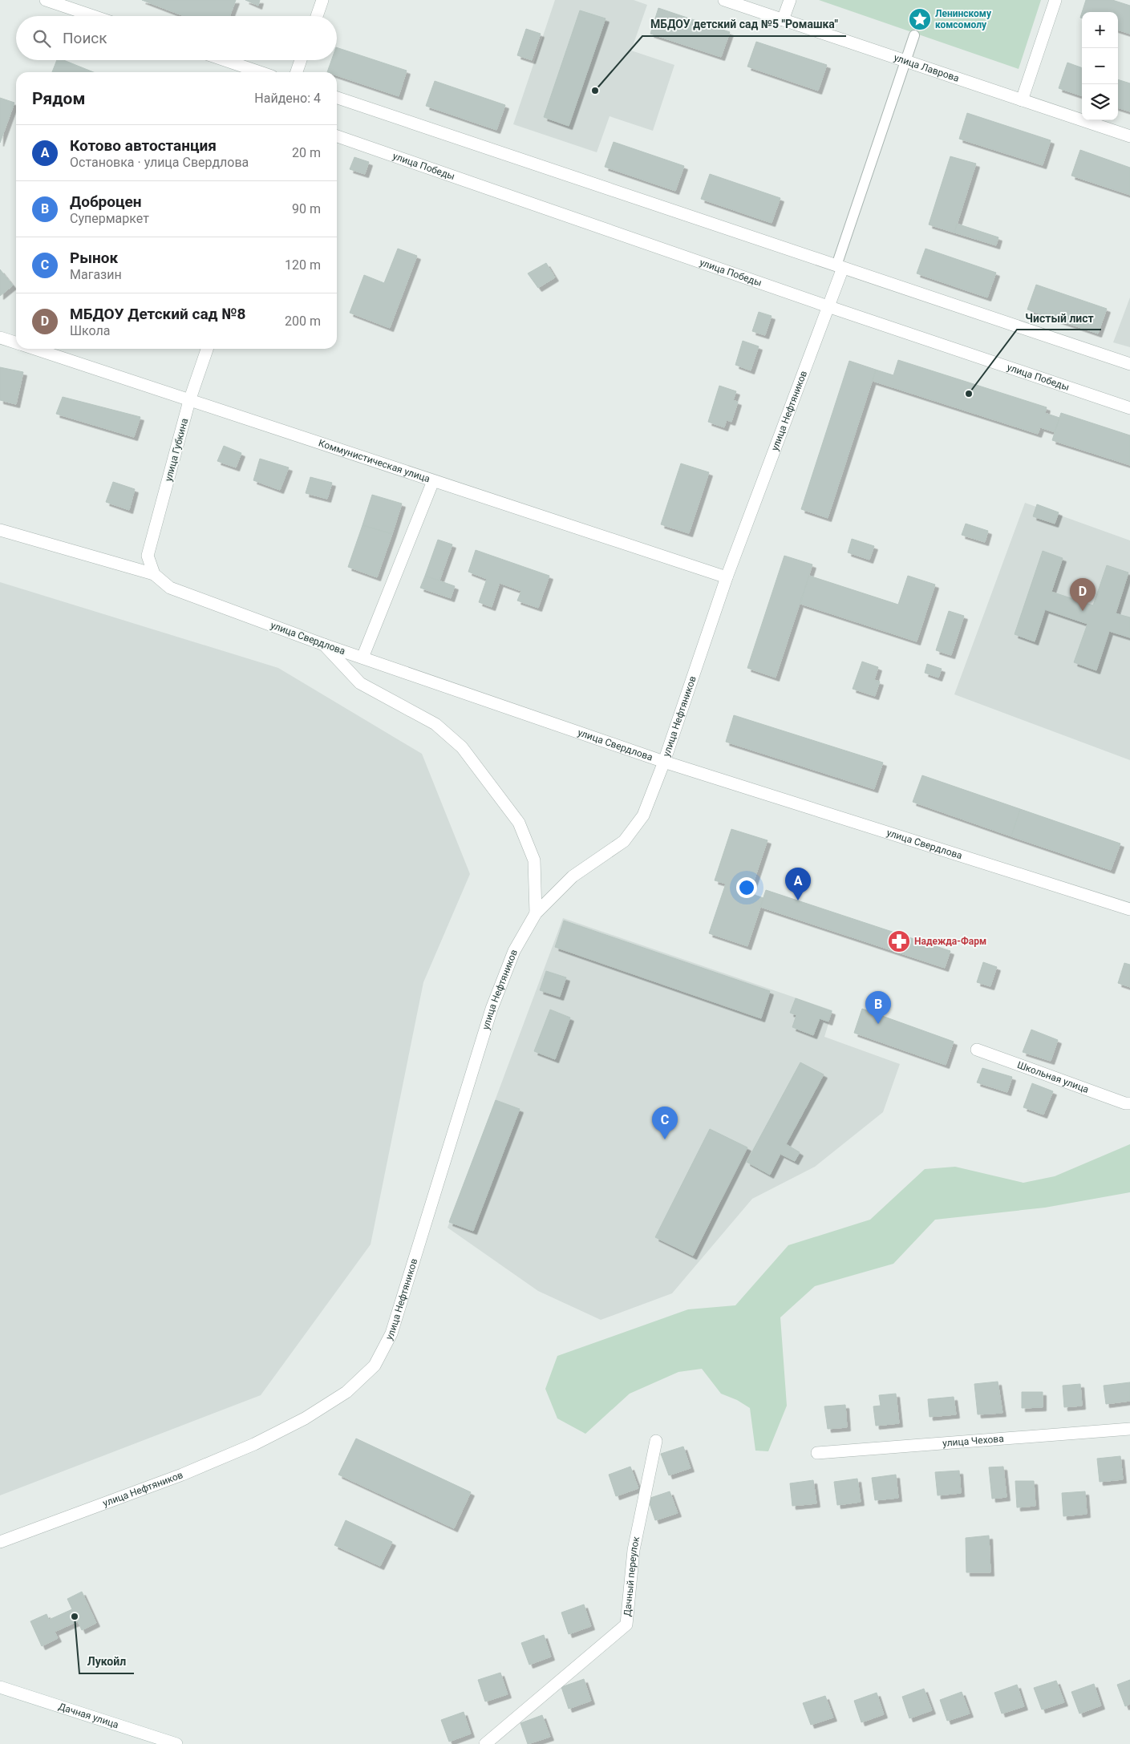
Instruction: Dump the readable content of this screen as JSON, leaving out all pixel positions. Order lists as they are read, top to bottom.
{
  "streets": {
    "street": [
      "улица Лаврова",
      "улица Победы",
      "улица Нефтяников",
      "улица Губкина",
      "Коммунистическая улица",
      "улица Свердлова",
      "Школьная улица",
      "улица Чехова",
      "Дачный переулок",
      "Дачная улица"
    ]
  },
  "crossings": [
    ["улица Победы", "улица Нефтяников"],
    ["улица Нефтяников", "Коммунистическая улица"],
    ["улица Нефтяников", "улица Свердлова"],
    ["улица Губкина", "Коммунистическая улица"],
    ["улица Губкина", "улица Свердлова"]
  ],
  "places": {
    "place": ["Ленинскому комсомолу"],
    "other": ["МБДОУ детский сад №5 \"Ромашка\"", "Чистый лист", "Лукойл"],
    "pharmacy": ["Надежда-Фарм"]
  },
  "page": {
    "map_buttons": ["+", "−"],
    "search": "Поиск",
    "heading": ["Рядом", "Найдено: 4"],
    "list": [
      {
        "mark": "A",
        "name": "Котово автостанция",
        "note": "Остановка · улица Свердлова",
        "value": "20 m"
      },
      {
        "mark": "B",
        "name": "Доброцен",
        "note": "Супермаркет",
        "value": "90 m"
      },
      {
        "mark": "C",
        "name": "Рынок",
        "note": "Магазин",
        "value": "120 m"
      },
      {
        "mark": "D",
        "name": "МБДОУ Детский сад №8",
        "note": "Школа",
        "value": "200 m"
      }
    ],
    "pins": [
      "D",
      "A",
      "B",
      "C"
    ]
  }
}
